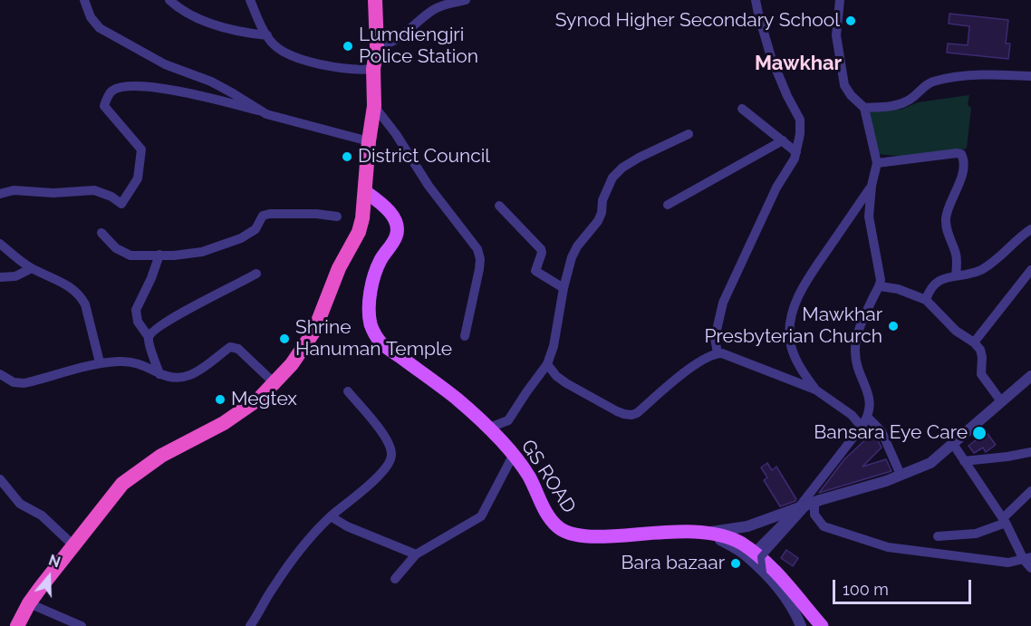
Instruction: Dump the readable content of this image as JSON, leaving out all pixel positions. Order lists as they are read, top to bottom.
{
  "streets": {
    "main road": ["GS ROAD"]
  },
  "districts": ["Mawkhar"],
  "places": [
    "Synod Higher Secondary School",
    "Lumdiengjri Police Station",
    "District Council",
    "Mawkhar Presbyterian Church",
    "Shrine Hanuman Temple",
    "Megtex",
    "Bansara Eye Care",
    "Bara bazaar"
  ],
  "scale_bar": "100 m",
  "north": "top"
}
